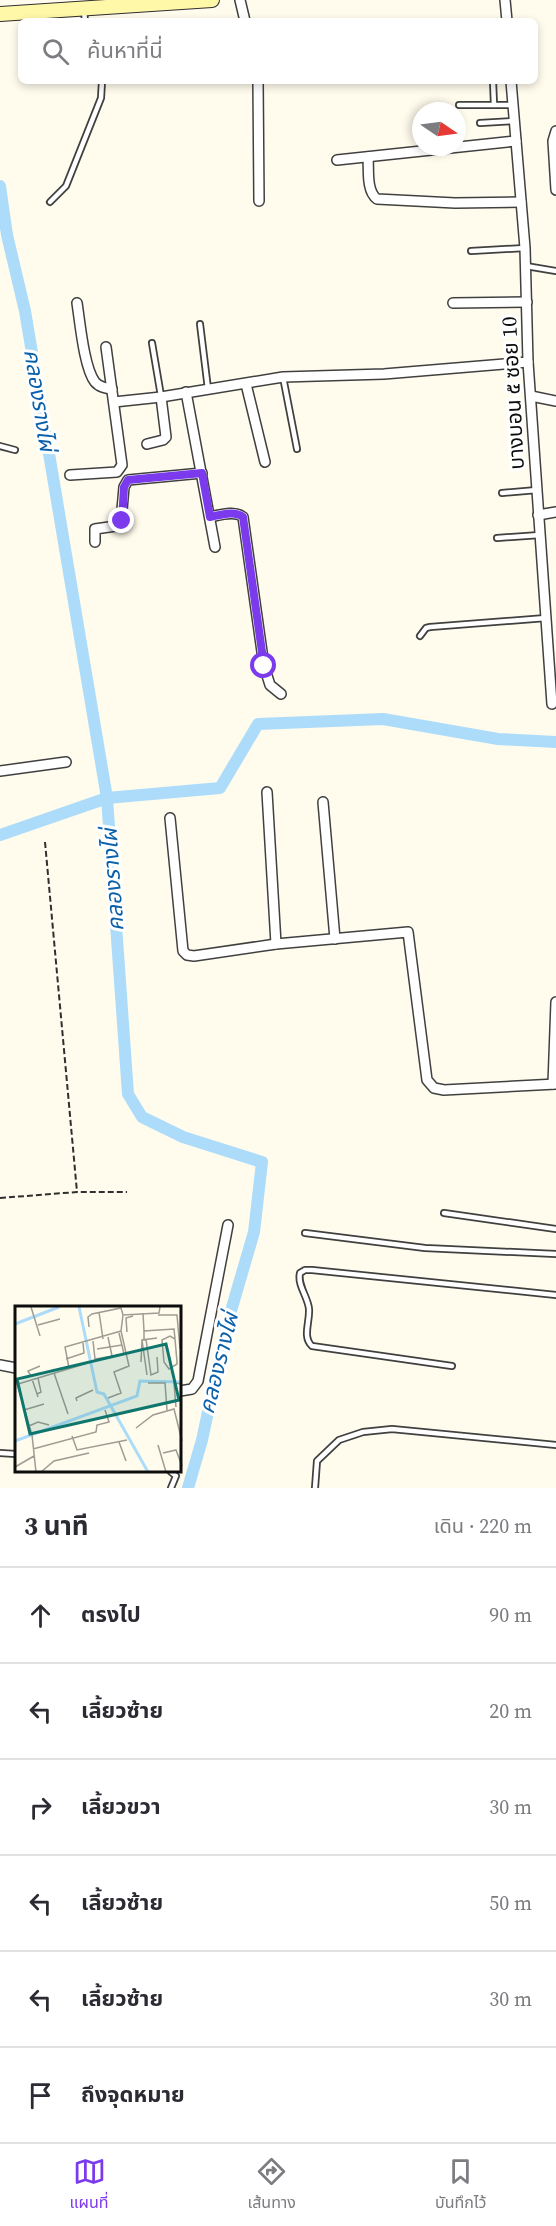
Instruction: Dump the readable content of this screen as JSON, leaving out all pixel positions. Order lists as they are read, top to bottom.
{
  "streets": {
    "street": ["บางบอน ๕ ซอย 10"]
  },
  "water": ["คลองรางไผ่"],
  "north": "right",
  "page": {
    "search": "ค้นหาที่นี่",
    "heading": ["3 นาที", "เดิน · 220 m"],
    "list": [
      ["ตรงไป", "90 m"],
      ["เลี้ยวซ้าย", "20 m"],
      ["เลี้ยวขวา", "30 m"],
      ["เลี้ยวซ้าย", "50 m"],
      ["เลี้ยวซ้าย", "30 m"],
      "ถึงจุดหมาย"
    ],
    "nav": ["แผนที่", "เส้นทาง", "บันทึกไว้"]
  }
}
